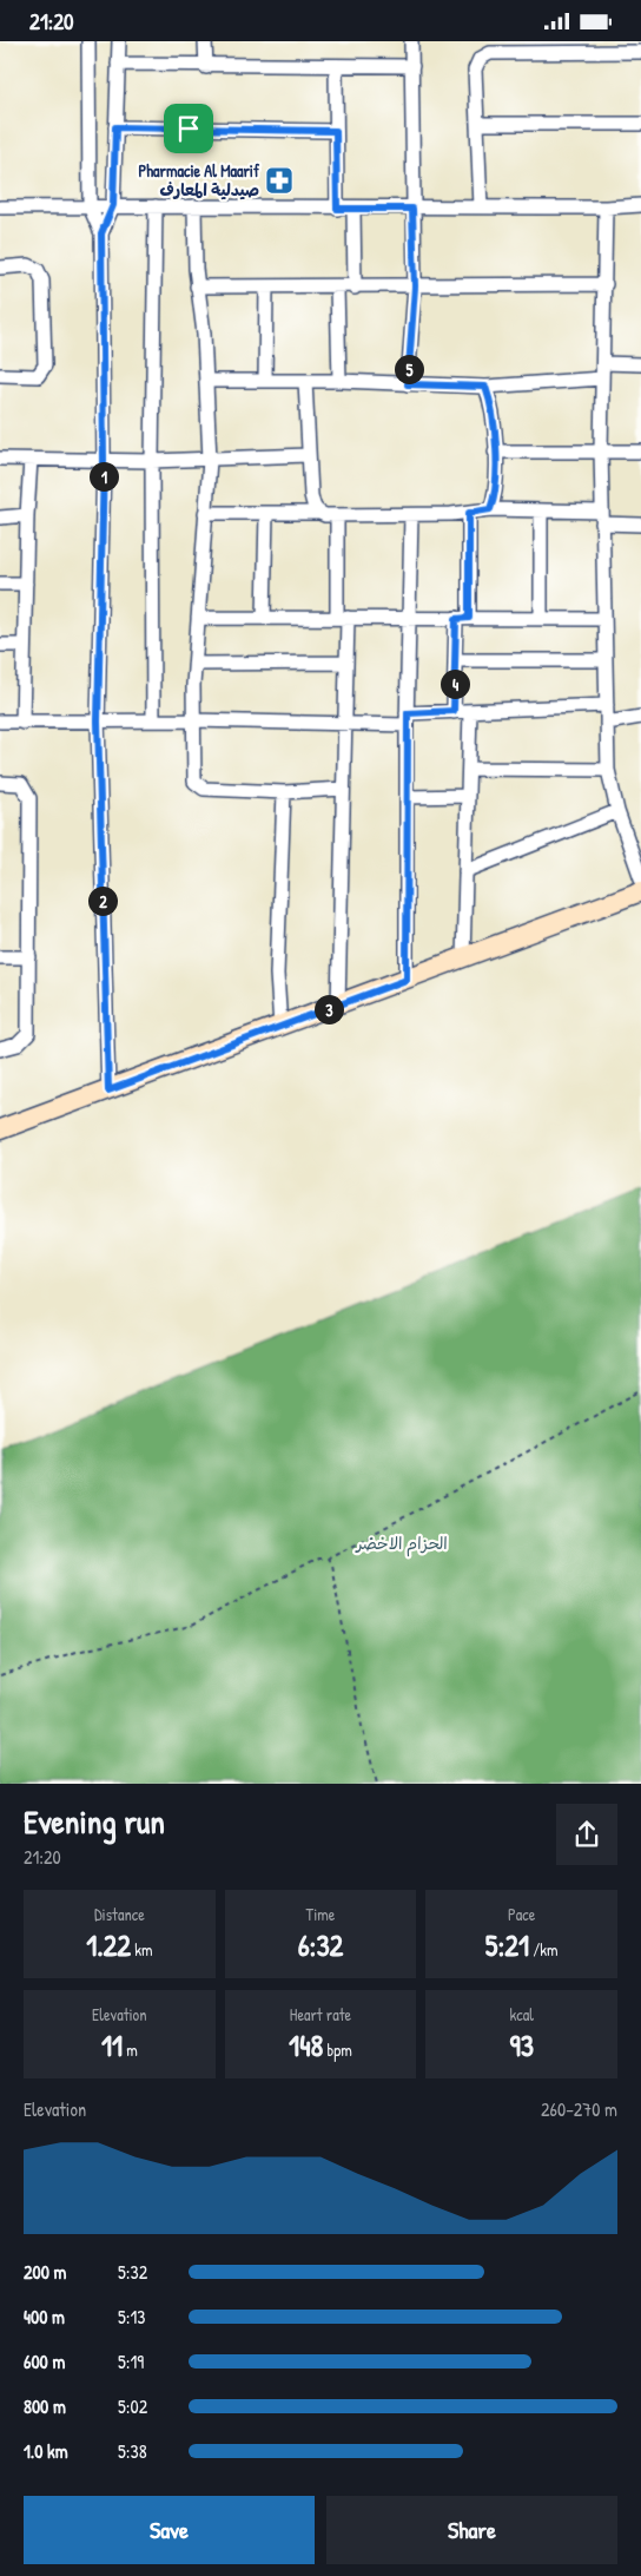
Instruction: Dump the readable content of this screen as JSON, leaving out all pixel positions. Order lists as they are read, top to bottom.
{
  "parks": ["الحزام الاخضر"],
  "places": {
    "pharmacy": ["Pharmacie Al Maarif صيدلية المعارف"]
  },
  "page": {
    "status": "21:20",
    "pins": [
      "5",
      "1",
      "4",
      "2",
      "3"
    ],
    "heading": ["Evening run", "21:20"],
    "stats": [
      ["Distance", "1.22 km"],
      ["Time", "6:32"],
      ["Pace", "5:21 /km"],
      ["Elevation", "11 m"],
      ["Heart rate", "148 bpm"],
      ["kcal", "93"]
    ],
    "chart": ["Elevation", "260–270 m"],
    "list": [
      {
        "name": "200 m",
        "note": "5:32"
      },
      {
        "name": "400 m",
        "note": "5:13"
      },
      {
        "name": "600 m",
        "note": "5:19"
      },
      {
        "name": "800 m",
        "note": "5:02"
      },
      {
        "name": "1.0 km",
        "note": "5:38"
      }
    ],
    "buttons": ["Save", "Share"]
  }
}
